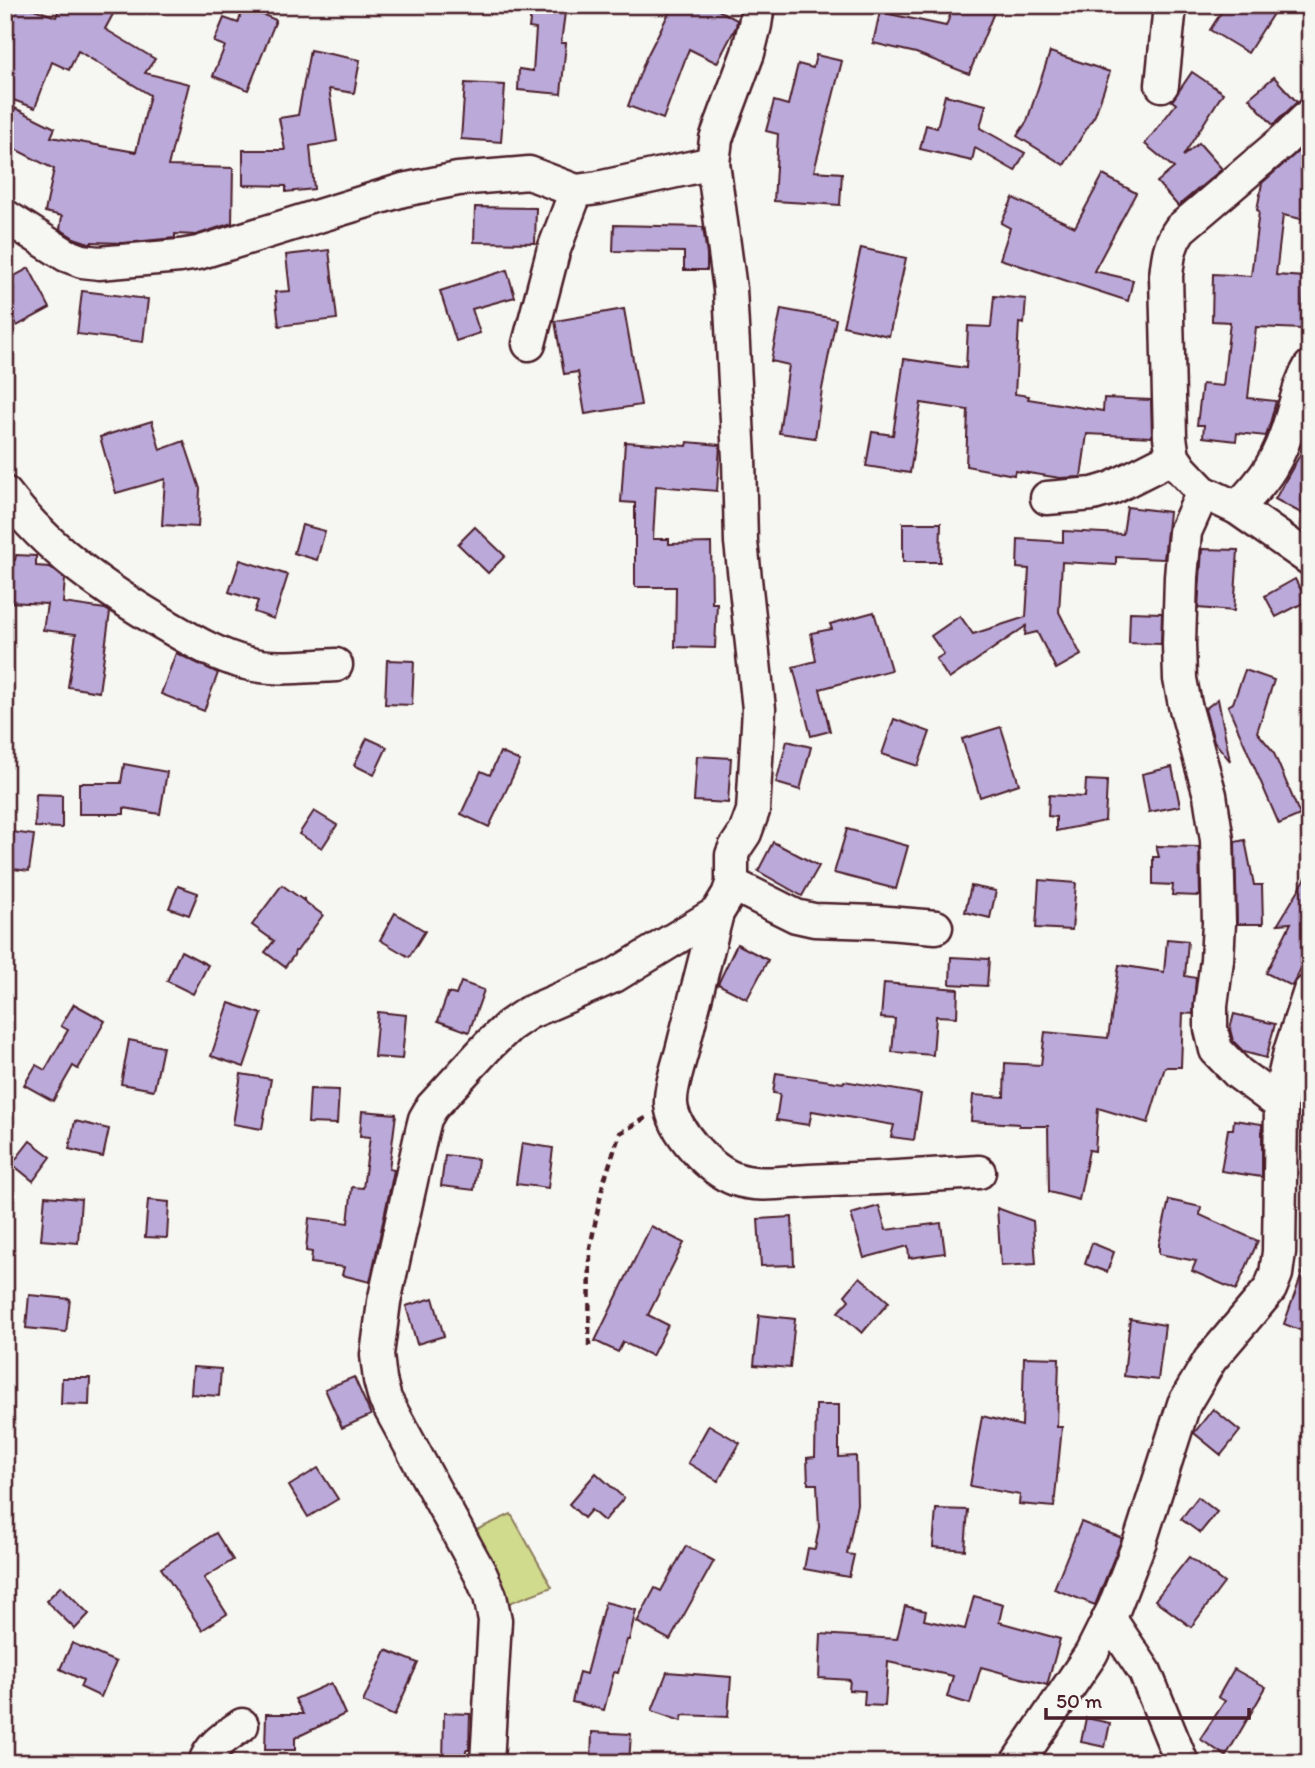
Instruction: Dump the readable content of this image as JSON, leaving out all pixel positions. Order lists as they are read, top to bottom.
{
  "scale_bar": "50 m"
}
